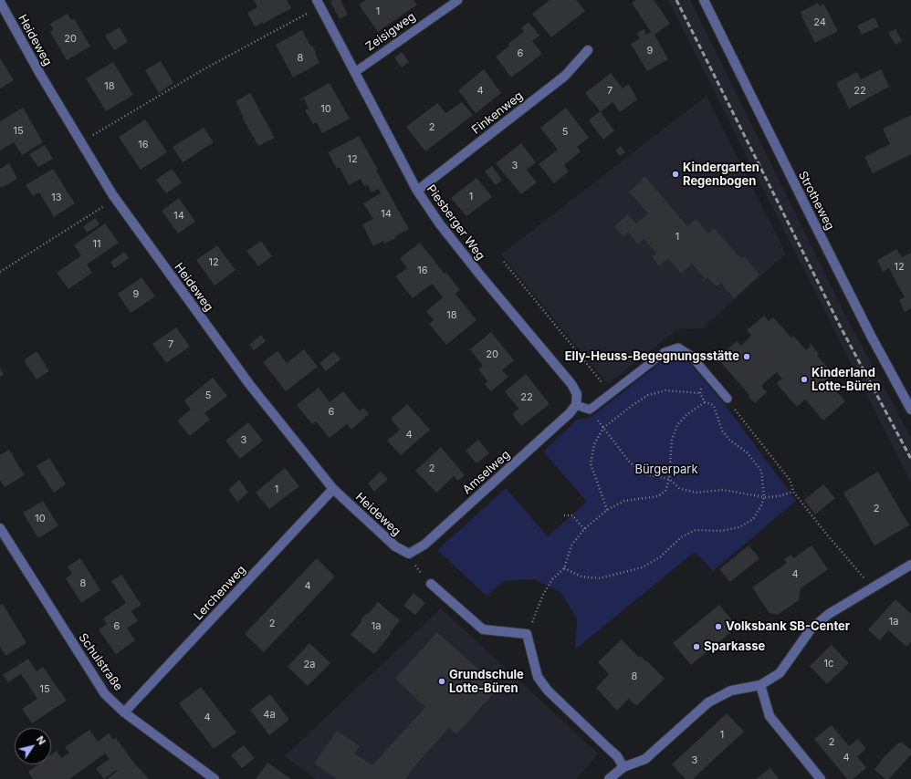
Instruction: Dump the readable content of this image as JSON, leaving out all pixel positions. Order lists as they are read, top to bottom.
{
  "streets": {
    "street": [
      "Heideweg",
      "Finkenweg",
      "Strotheweg",
      "Piesberger Weg",
      "Amselweg",
      "Lerchenweg",
      "Schulstraße"
    ],
    "lane": ["Zeisigweg"]
  },
  "crossings": [
    ["Zeisigweg", "Piesberger Weg"],
    ["Heideweg", "Amselweg"],
    ["Heideweg", "Lerchenweg"],
    ["Finkenweg", "Piesberger Weg"],
    ["Piesberger Weg", "Amselweg"],
    ["Lerchenweg", "Schulstraße"]
  ],
  "parks": ["Bürgerpark"],
  "places": [
    "Kindergarten Regenbogen",
    "Elly-Heuss-Begegnungsstätte",
    "Kinderland Lotte-Büren",
    "Volksbank SB-Center",
    "Sparkasse",
    "Grundschule Lotte-Büren"
  ],
  "house_numbers": [
    "1",
    "24",
    "20",
    "9",
    "6",
    "8",
    "18",
    "4",
    "7",
    "22",
    "10",
    "2",
    "15",
    "5",
    "16",
    "12",
    "3",
    "1",
    "13",
    "14",
    "14",
    "1",
    "11",
    "12",
    "12",
    "16",
    "9",
    "18",
    "7",
    "20",
    "5",
    "22",
    "6",
    "4",
    "3",
    "2",
    "1",
    "2",
    "10",
    "4",
    "8",
    "4",
    "1a",
    "2",
    "6",
    "1a",
    "1c",
    "2a",
    "8",
    "15",
    "4a",
    "4",
    "1",
    "2",
    "4",
    "3"
  ],
  "north": "top right"
}
